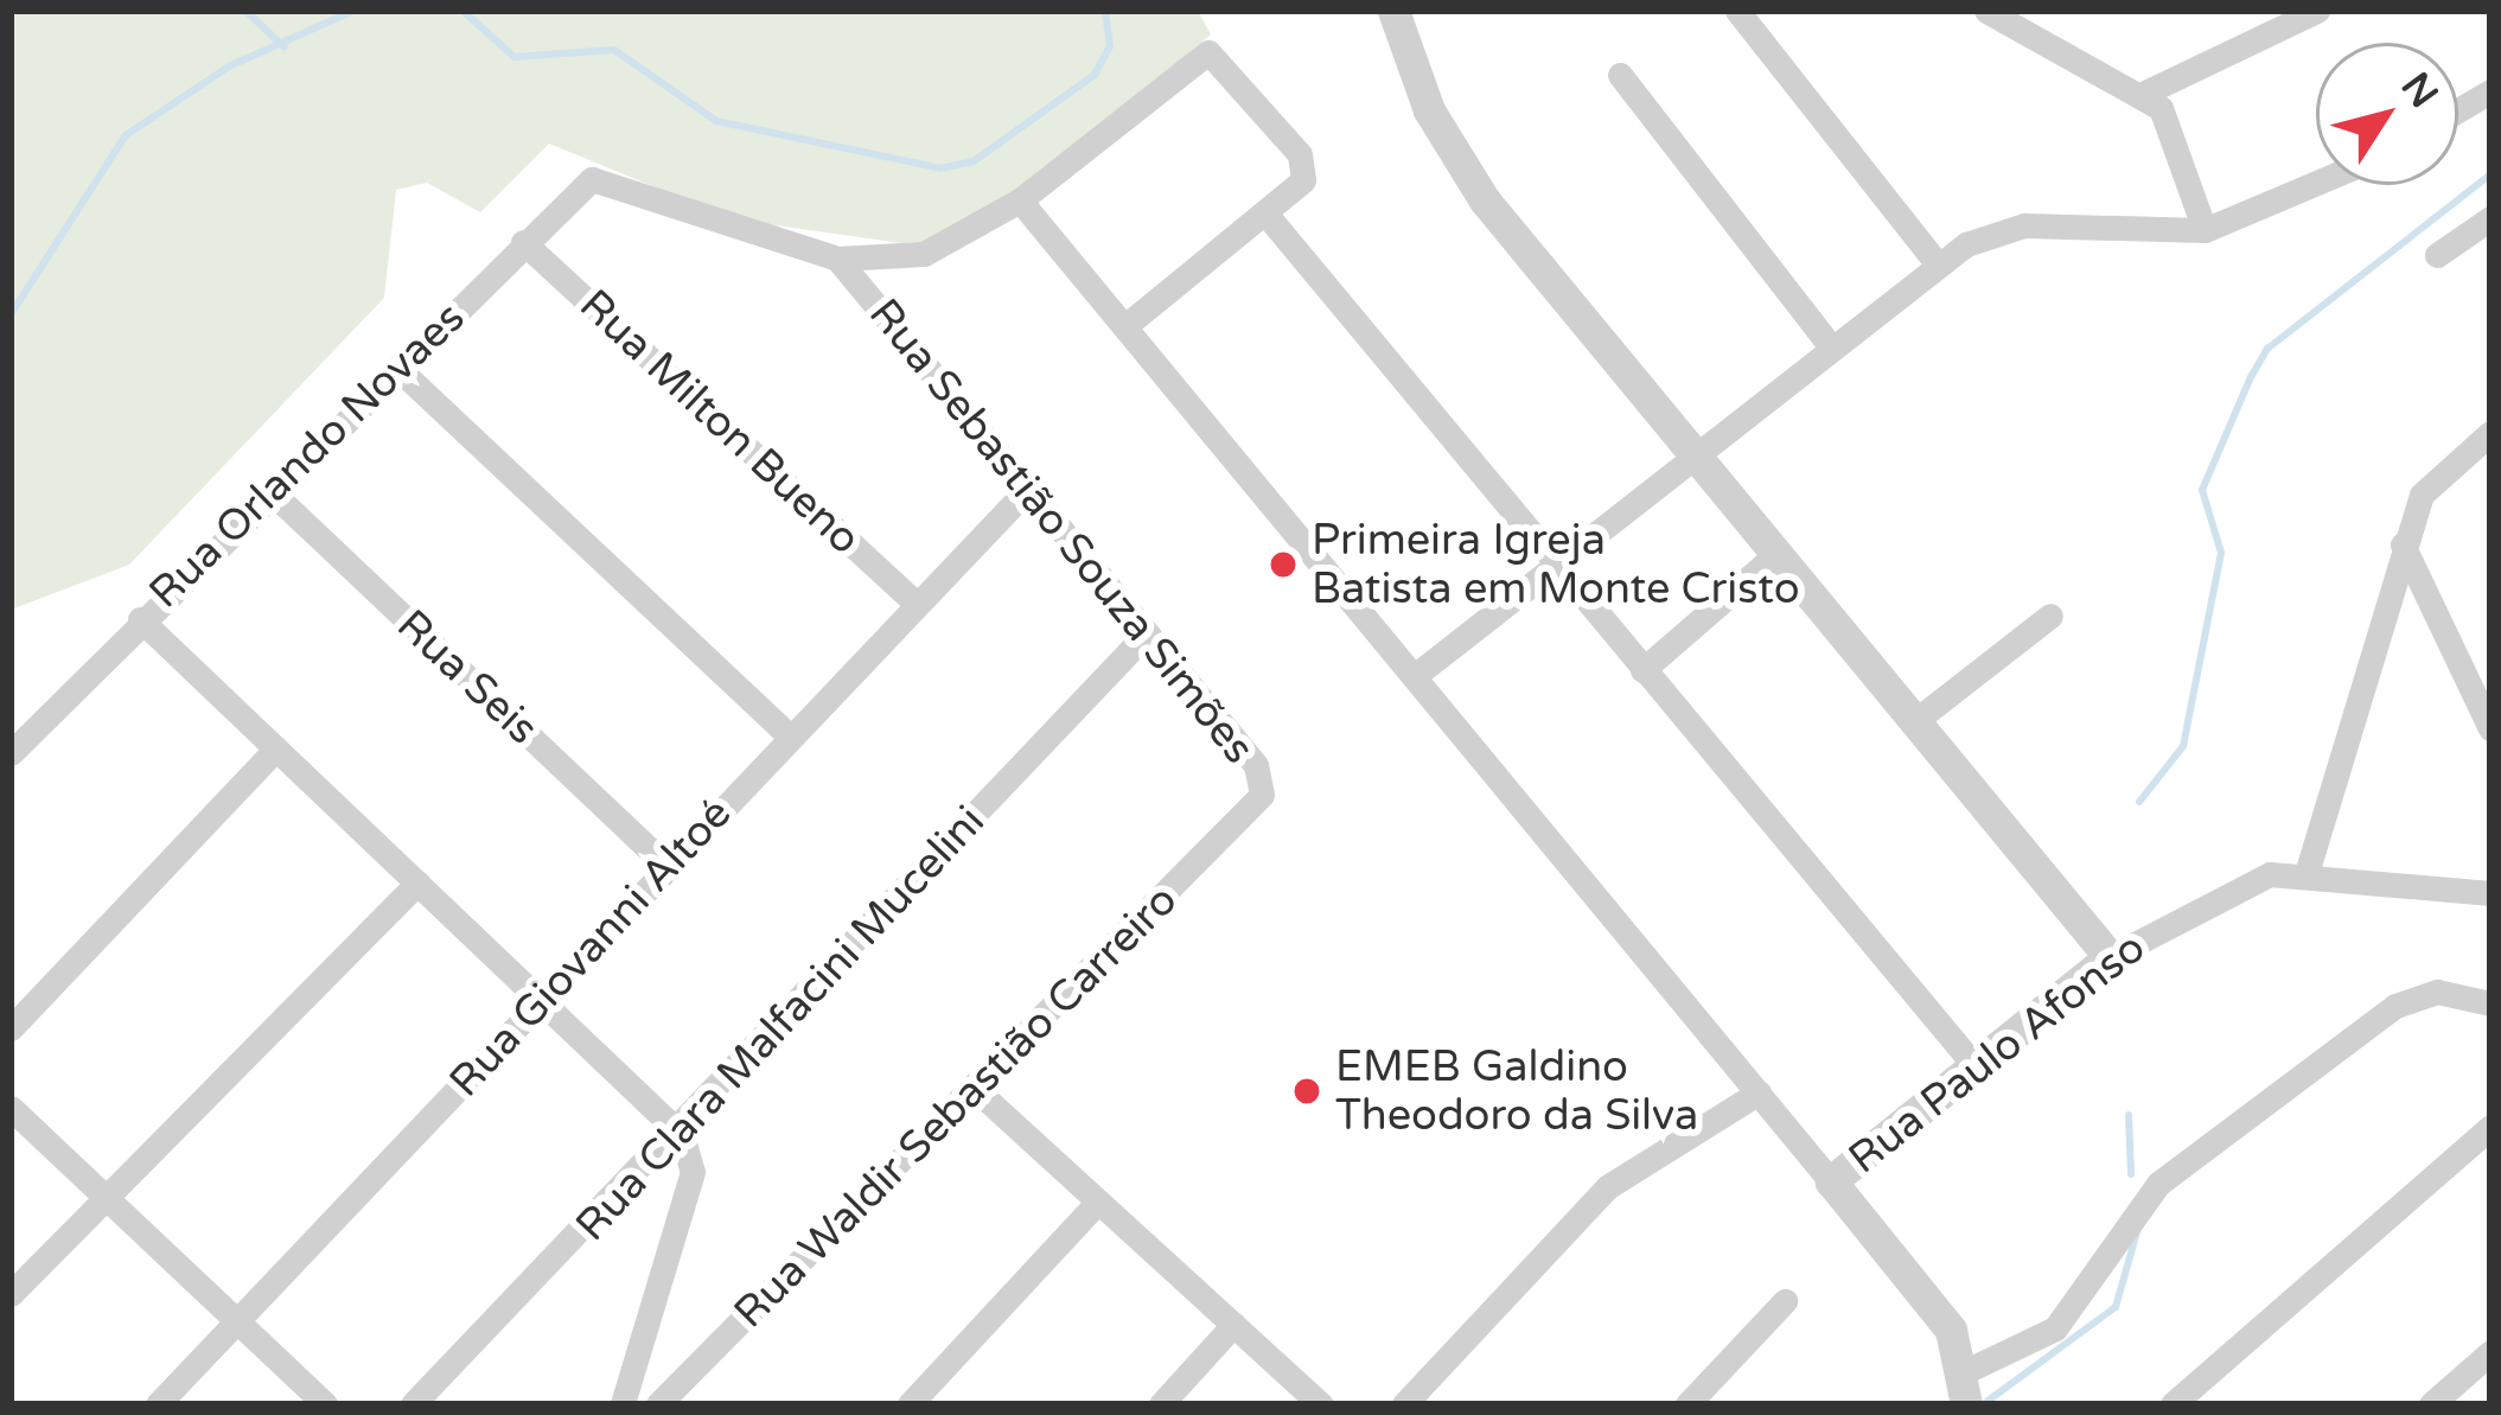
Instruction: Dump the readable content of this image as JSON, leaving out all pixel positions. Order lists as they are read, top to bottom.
{
  "streets": {
    "street": [
      "Rua Milton Bueno",
      "Rua Orlando Novaes",
      "Rua Sebastião Souza Simões",
      "Rua Seis",
      "Rua Giovanni Altoé",
      "Rua Clara Malfacini Mucelini",
      "Rua Paulo Afonso",
      "Rua Waldir Sebastião Carreiro"
    ]
  },
  "crossings": [
    ["Rua Milton Bueno", "Rua Orlando Novaes"],
    ["Rua Milton Bueno", "Rua Giovanni Altoé"],
    ["Rua Orlando Novaes", "Rua Sebastião Souza Simões"],
    ["Rua Orlando Novaes", "Rua Seis"],
    ["Rua Sebastião Souza Simões", "Rua Giovanni Altoé"],
    ["Rua Sebastião Souza Simões", "Rua Clara Malfacini Mucelini"],
    ["Rua Sebastião Souza Simões", "Rua Waldir Sebastião Carreiro"],
    ["Rua Seis", "Rua Giovanni Altoé"]
  ],
  "places": ["Primeira Igreja Batista em Monte Cristo", "EMEB Galdino Theodoro da Silva"],
  "north": "top right"
}
